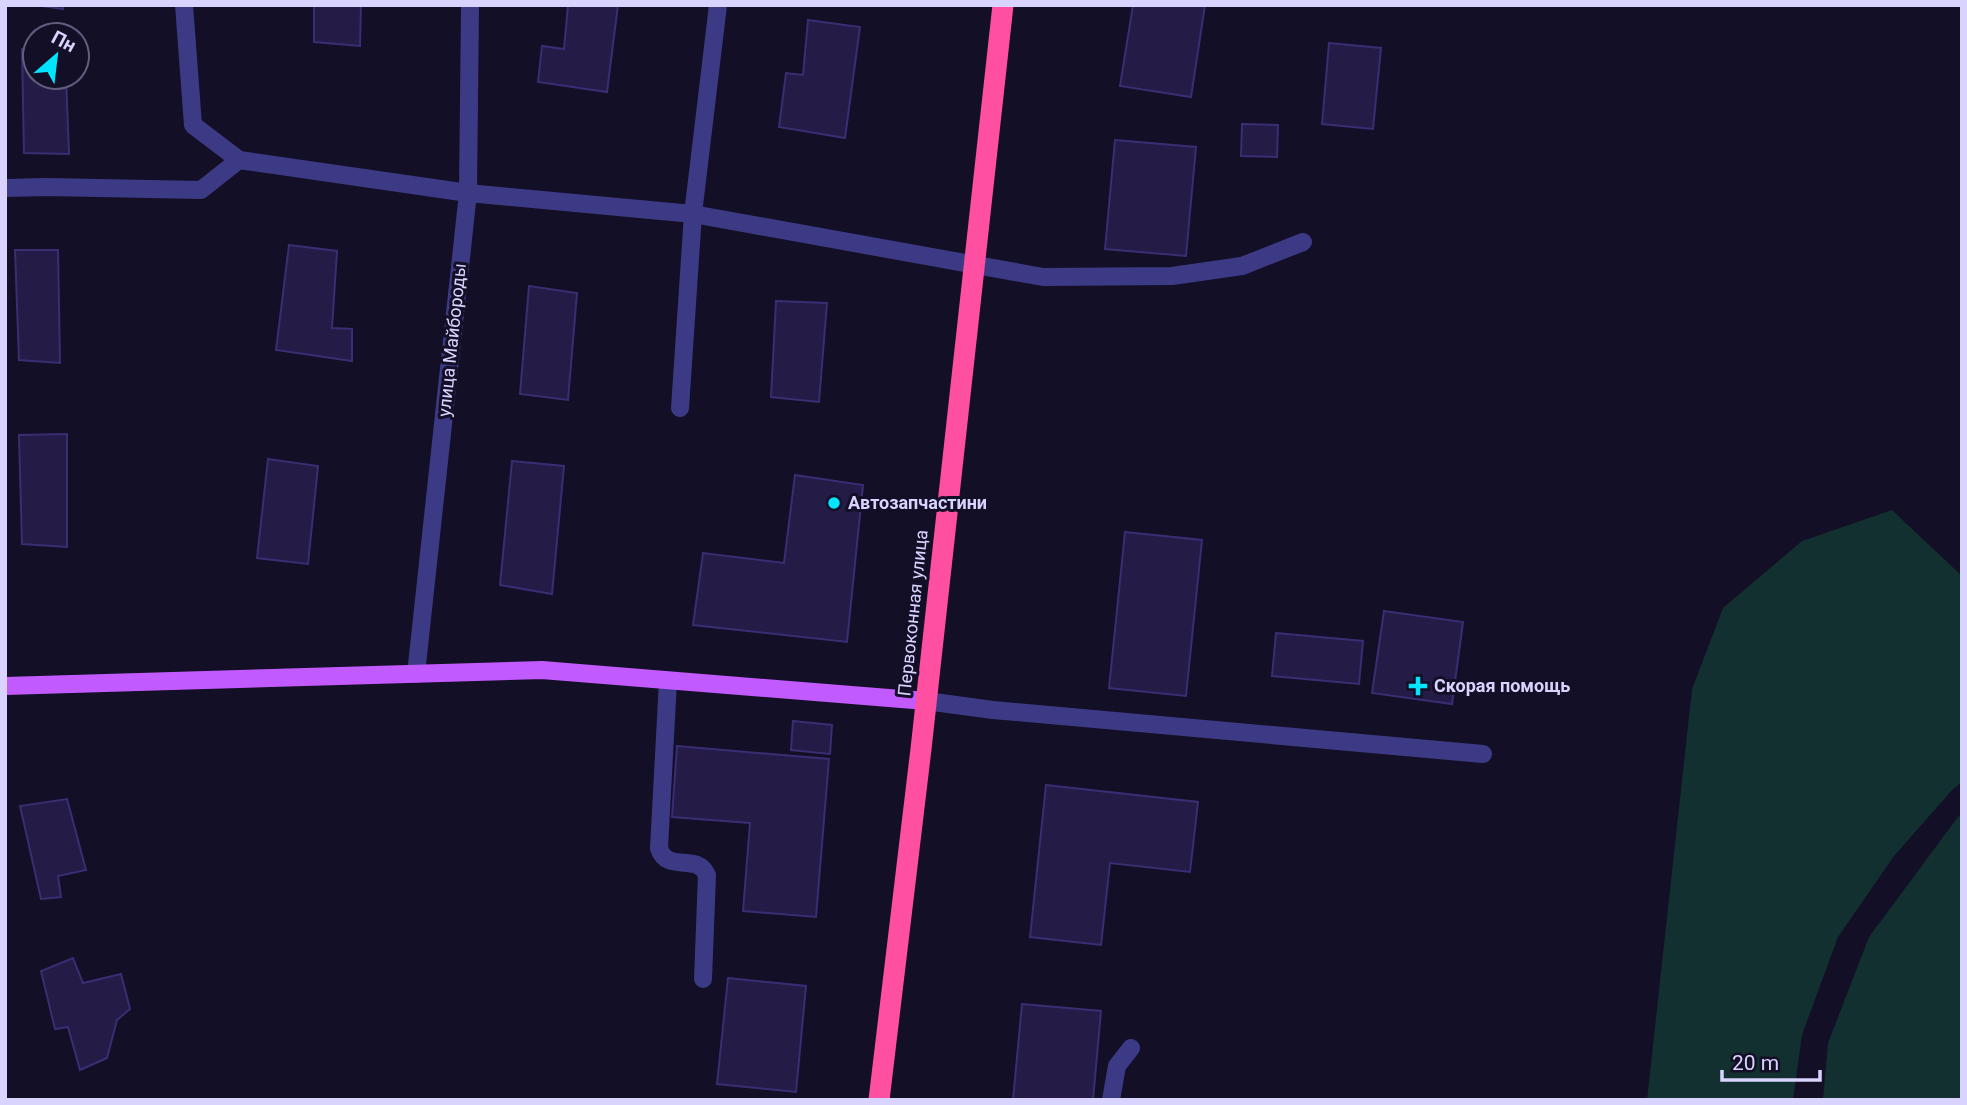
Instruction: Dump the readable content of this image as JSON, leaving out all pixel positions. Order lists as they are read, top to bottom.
{
  "streets": {
    "highway": ["Первоконная улица"],
    "street": ["улица Майбороды"]
  },
  "places": {
    "other": ["Автозапчастини"],
    "health": ["Скорая помощь"]
  },
  "scale_bar": "20 m",
  "north": "top right"
}
